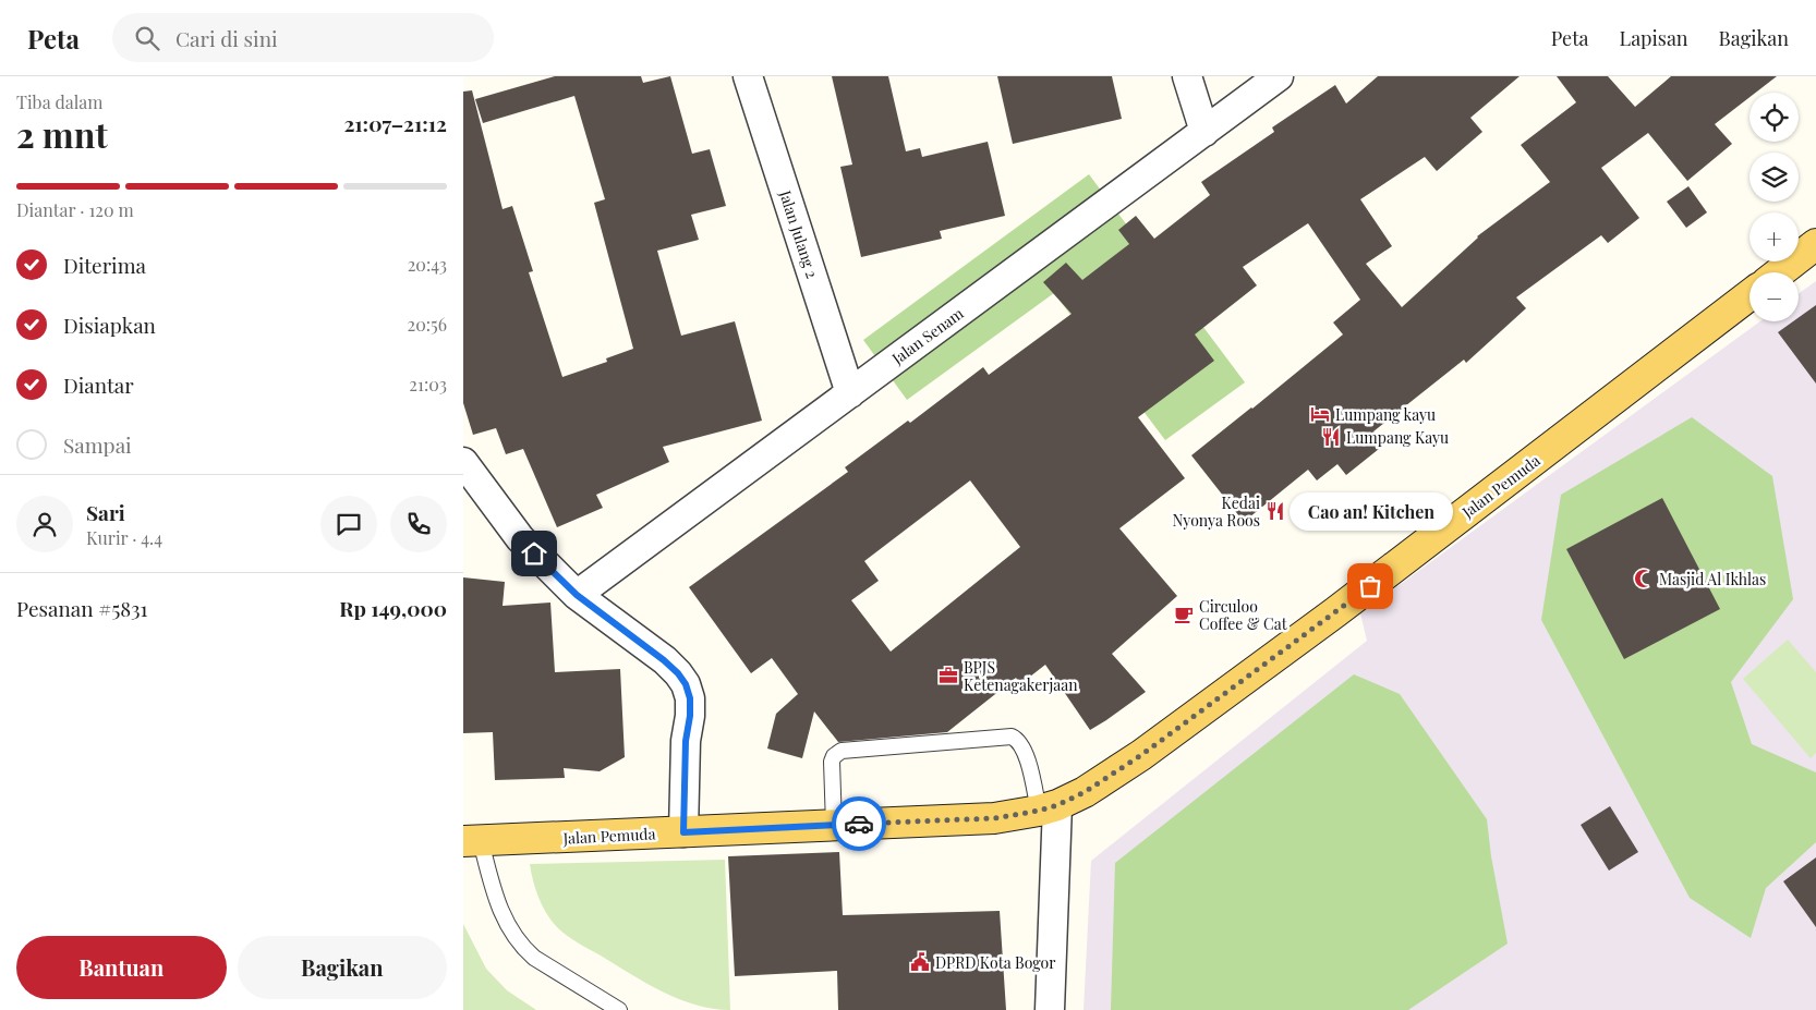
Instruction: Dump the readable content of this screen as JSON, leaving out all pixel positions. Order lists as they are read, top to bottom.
{
  "streets": {
    "main road": ["Jalan Pemuda"],
    "street": ["Jalan Julang 2", "Jalan Senam"]
  },
  "crossings": [
    ["Jalan Julang 2", "Jalan Senam"]
  ],
  "places": {
    "hotel": ["Lumpang kayu"],
    "restaurant": ["Lumpang Kayu", "Kedai Nyonya Roos"],
    "mosque": ["Masjid Al Ikhlas"],
    "other": ["Cao an! Kitchen"],
    "cafe": ["Circuloo Coffee & Cat"],
    "office": ["BPJS Ketenagakerjaan"],
    "public building": ["DPRD Kota Bogor"]
  },
  "page": {
    "header": "Peta",
    "search": "Cari di sini",
    "nav": ["Peta", "Lapisan", "Bagikan"],
    "heading": ["2 mnt", "Tiba dalam", "21:07–21:12"],
    "panel": [
      "Sari",
      "Kurir · 4.4",
      "Pesanan #5831",
      "Rp 149,000"
    ],
    "map_buttons": ["+", "−"],
    "bar": "Diantar · 120 m",
    "list": [
      ["Diterima", "20:43"],
      ["Disiapkan", "20:56"],
      ["Diantar", "21:03"],
      "Sampai"
    ],
    "bubble": "Cao an! Kitchen",
    "buttons": ["Bantuan", "Bagikan"]
  }
}
